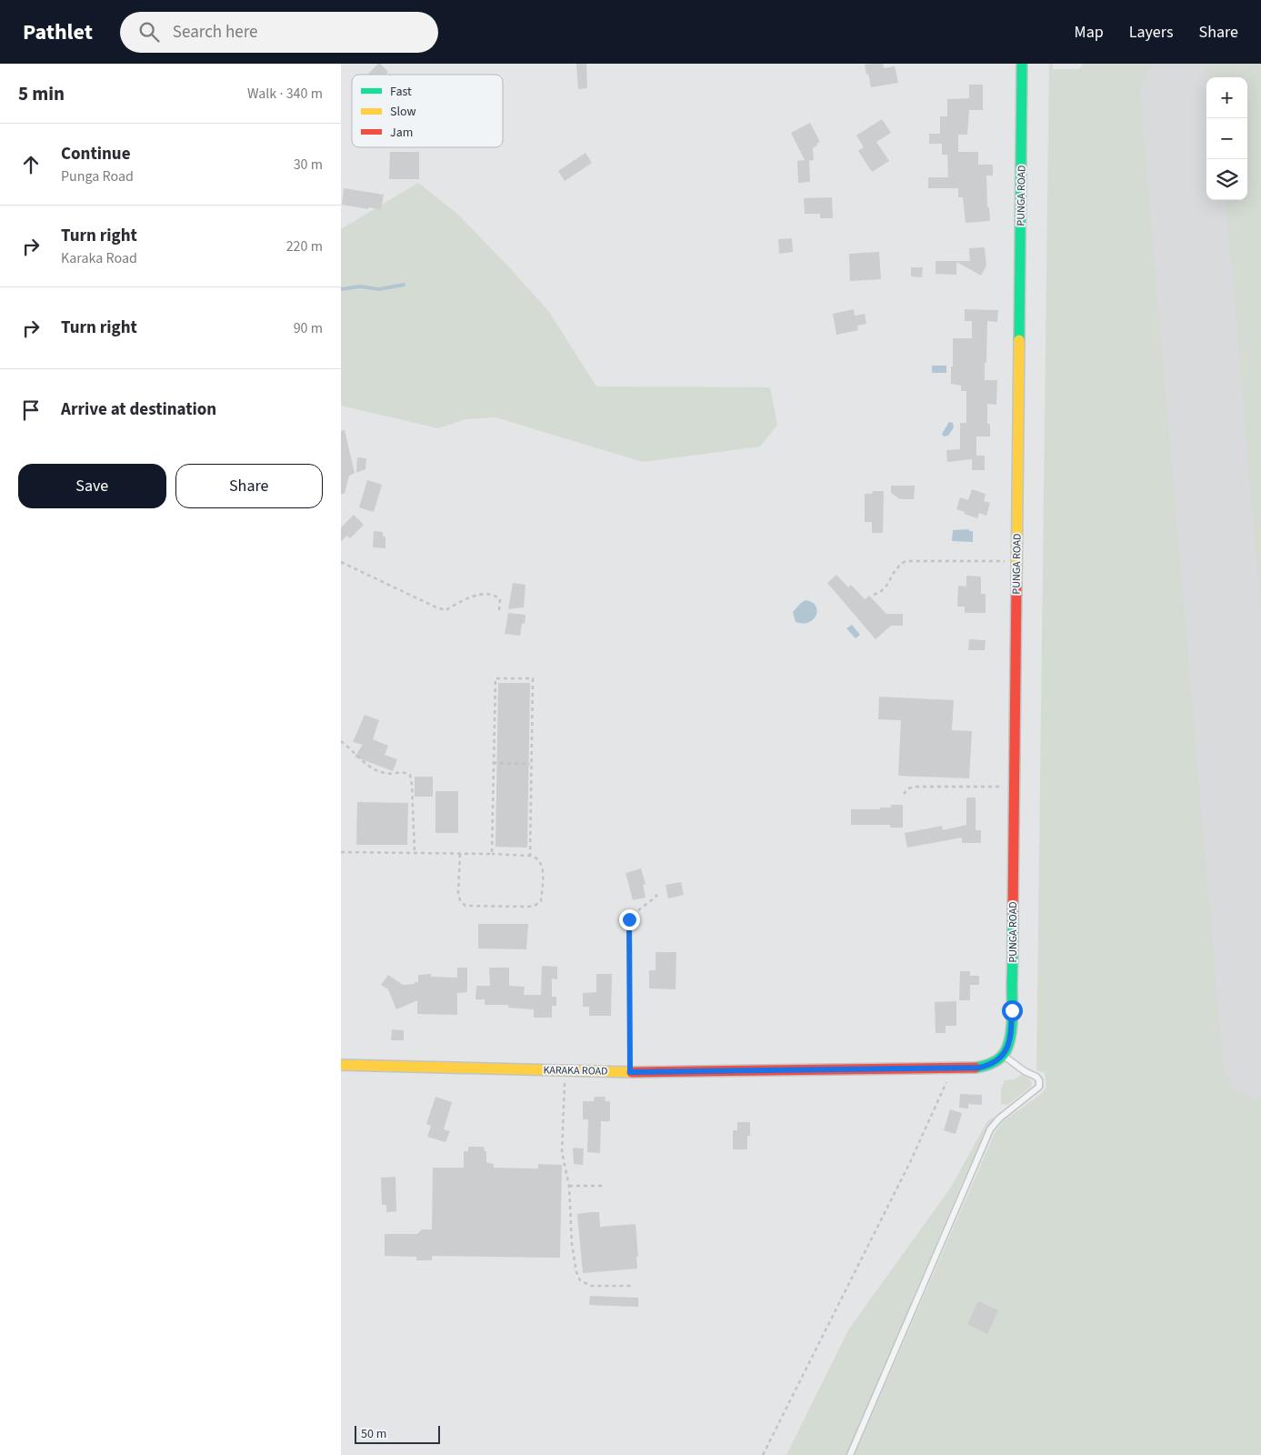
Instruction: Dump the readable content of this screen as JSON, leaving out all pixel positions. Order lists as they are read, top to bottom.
{
  "streets": {
    "street": ["PUNGA ROAD", "KARAKA ROAD"]
  },
  "crossings": [
    ["PUNGA ROAD", "KARAKA ROAD"]
  ],
  "legend": ["Fast", "Slow", "Jam"],
  "scale_bar": "50 m",
  "page": {
    "header": "Pathlet",
    "search": "Search here",
    "nav": ["Map", "Layers", "Share"],
    "heading": ["5 min", "Walk · 340 m"],
    "map_buttons": ["+", "−"],
    "list": [
      ["Continue", "Punga Road", "30 m"],
      ["Turn right", "Karaka Road", "220 m"],
      ["Turn right", "90 m"],
      "Arrive at destination"
    ],
    "buttons": ["Save", "Share"],
    "scale": "50 m"
  }
}
